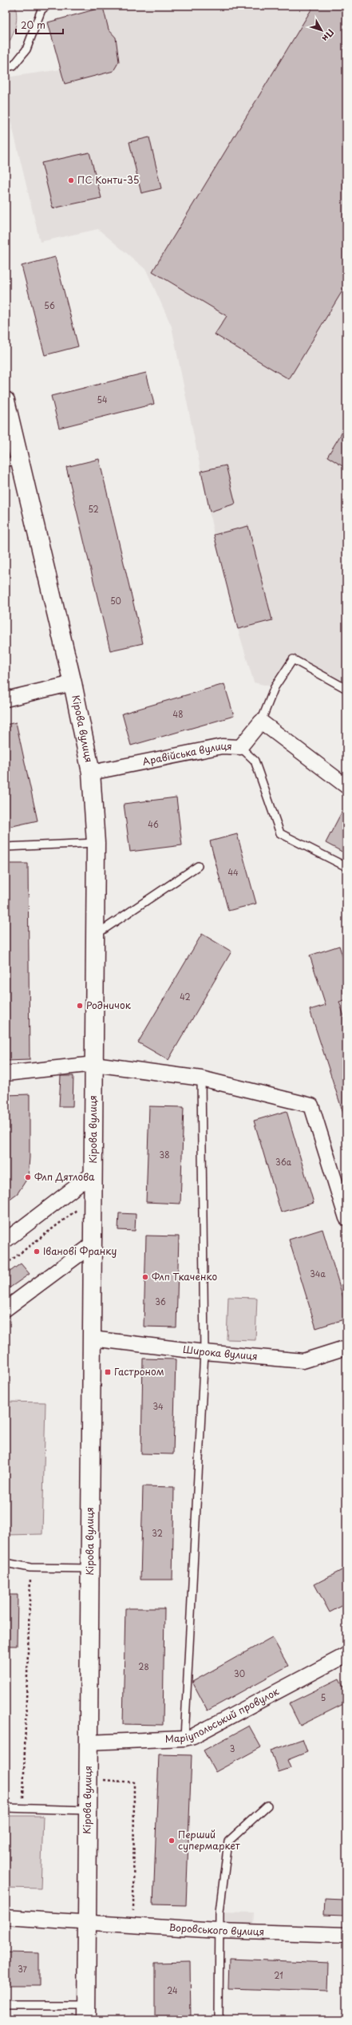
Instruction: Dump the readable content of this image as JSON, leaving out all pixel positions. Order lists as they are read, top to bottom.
{
  "streets": {
    "street": [
      "Кірова вулиця",
      "Аравійська вулиця",
      "Широка вулиця",
      "Маріупольський провулок",
      "Воровського вулиця"
    ]
  },
  "crossings": [
    ["Кірова вулиця", "Аравійська вулиця"],
    ["Кірова вулиця", "Широка вулиця"],
    ["Кірова вулиця", "Маріупольський провулок"],
    ["Кірова вулиця", "Воровського вулиця"]
  ],
  "places": {
    "other": [
      "ПС Конти-35",
      "Родничок",
      "Флп Дятлова",
      "Іванові Франку",
      "Флп Ткаченко",
      "Перший супермаркет"
    ],
    "transit": ["Гастроном"]
  },
  "house_numbers": [
    "56",
    "54",
    "52",
    "50",
    "48",
    "46",
    "44",
    "42",
    "38",
    "36а",
    "34а",
    "36",
    "34",
    "32",
    "28",
    "30",
    "5",
    "3",
    "37",
    "21",
    "24"
  ],
  "scale_bar": "20 m",
  "north": "bottom right"
}
